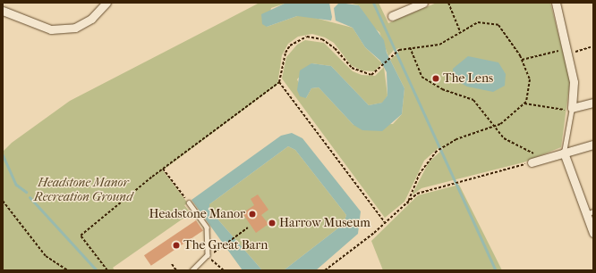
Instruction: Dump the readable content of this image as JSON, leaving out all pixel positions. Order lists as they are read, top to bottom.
{
  "parks": ["Headstone Manor Recreation Ground"],
  "places": [
    "The Lens",
    "Headstone Manor",
    "Harrow Museum",
    "The Great Barn"
  ]
}
